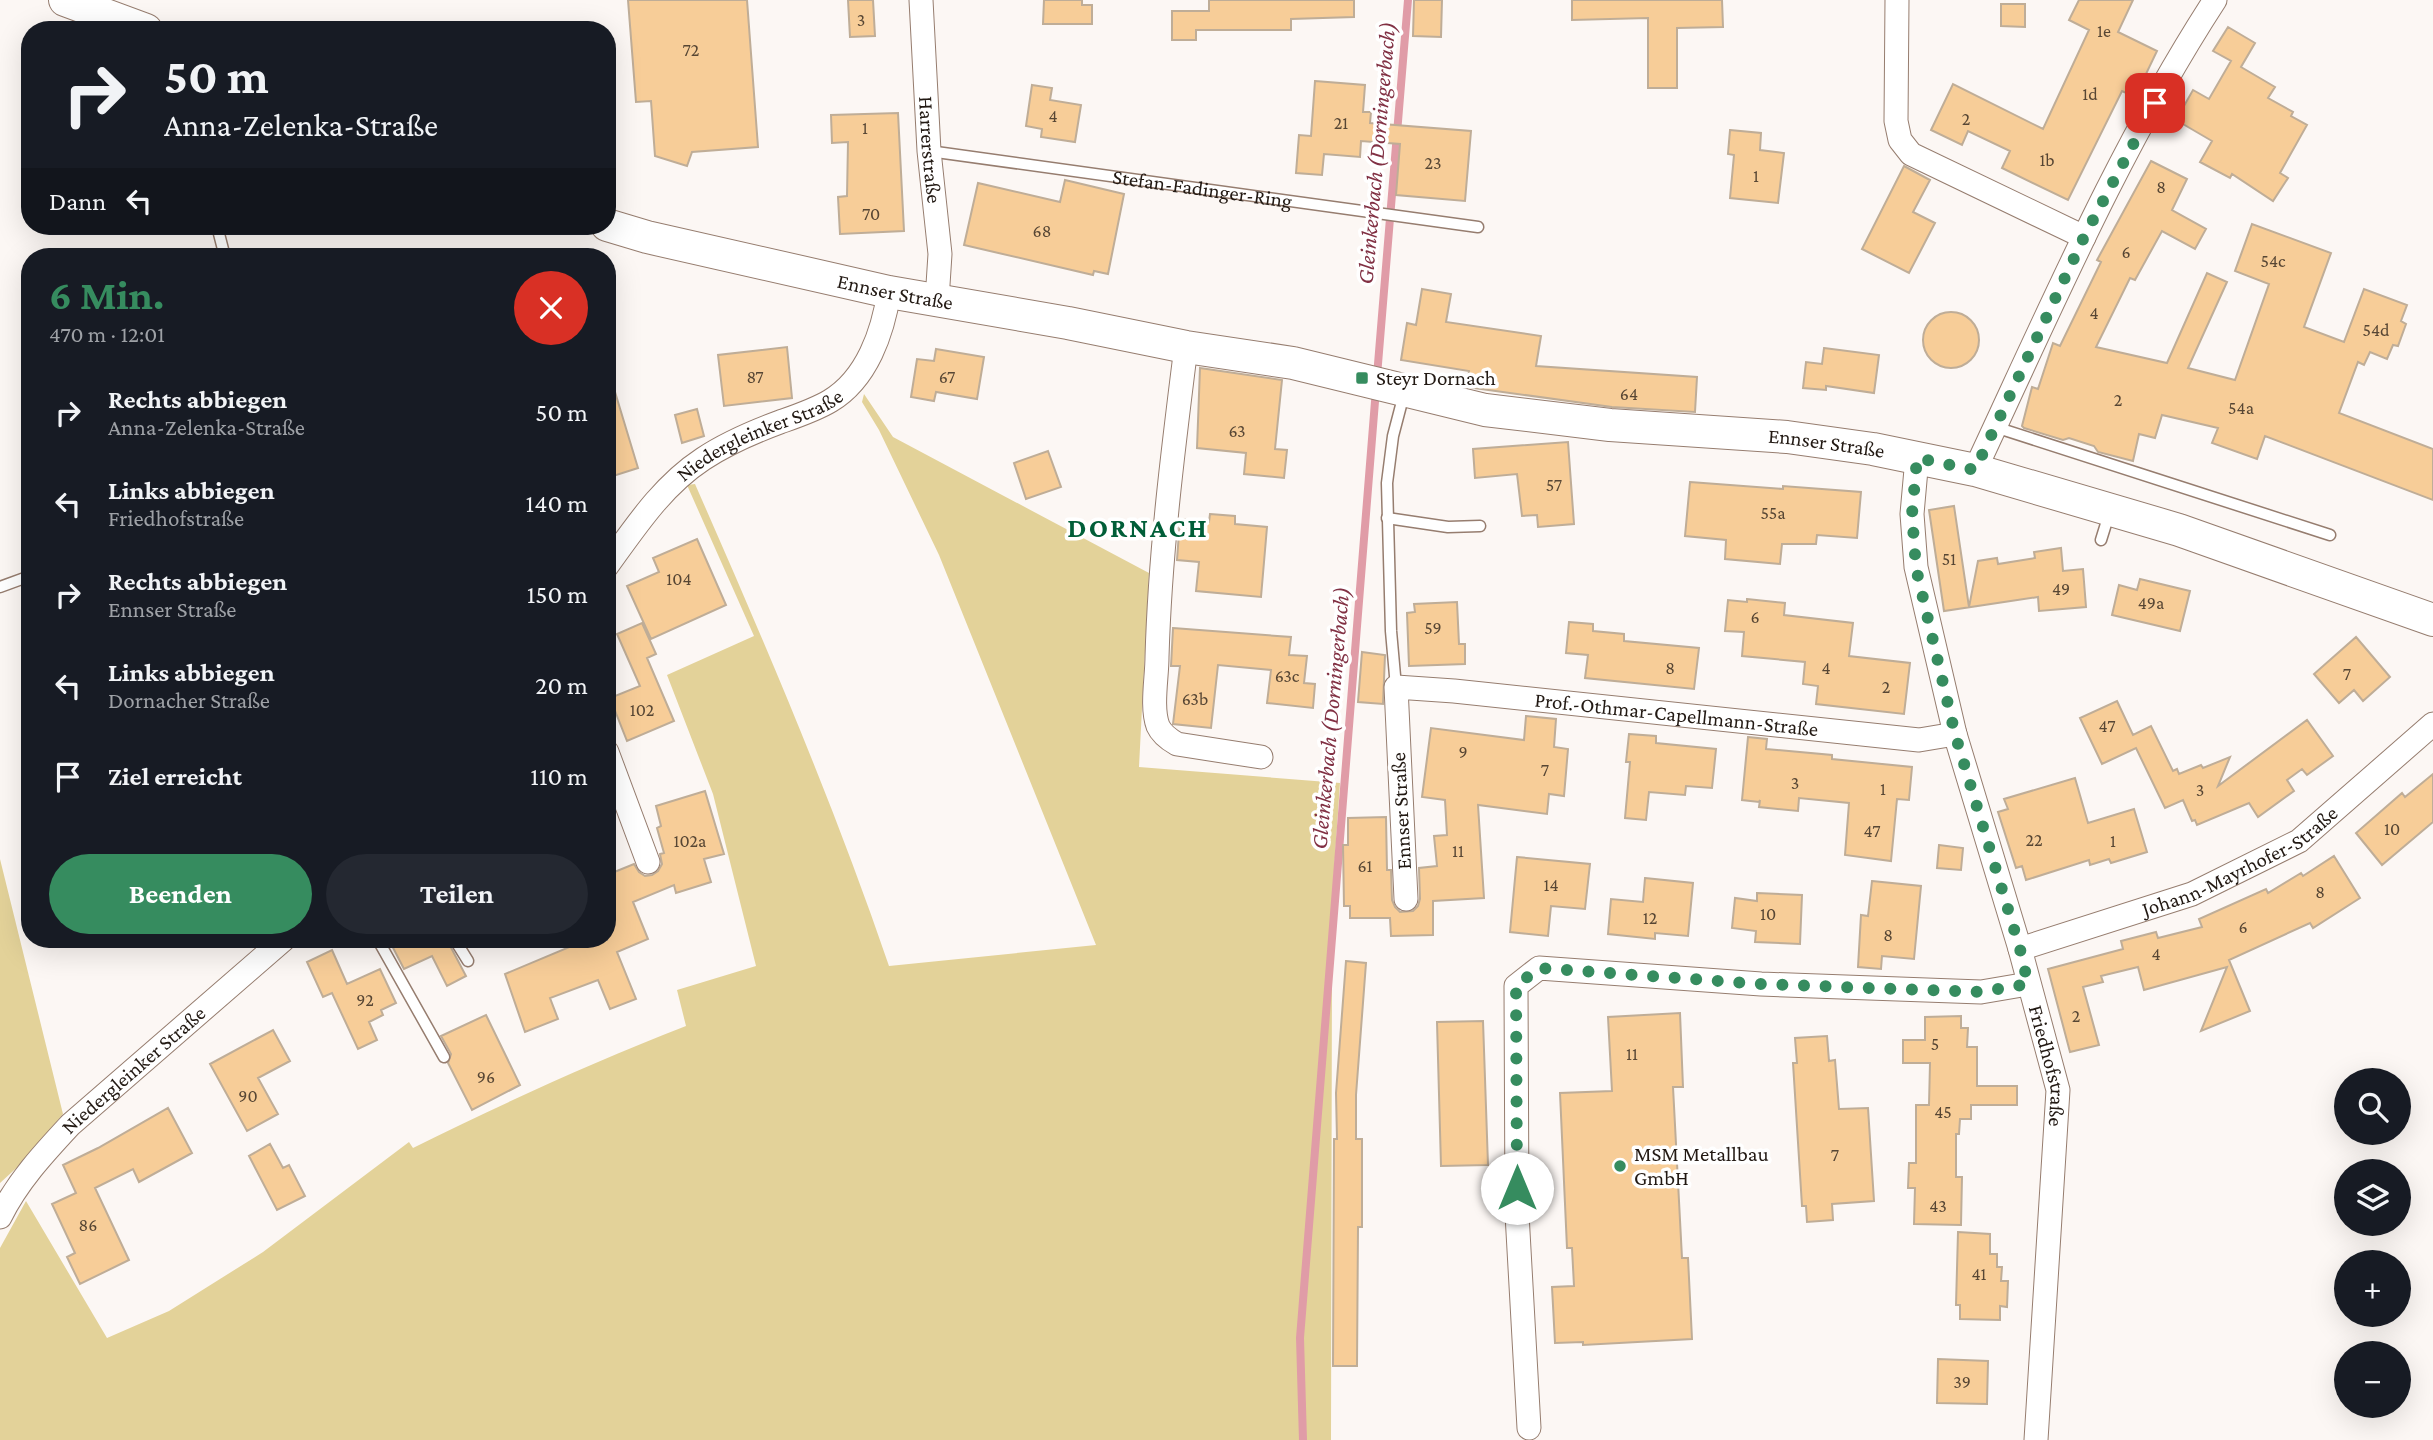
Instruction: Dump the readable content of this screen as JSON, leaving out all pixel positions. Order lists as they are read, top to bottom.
{
  "streets": {
    "street": [
      "Harrerstraße",
      "Ennser Straße",
      "Niedergleinker Straße",
      "Prof.-Othmar-Capellmann-Straße",
      "Johann-Mayrhofer-Straße",
      "Friedhofstraße"
    ],
    "lane": ["Stefan-Fadinger-Ring"]
  },
  "crossings": [
    ["Harrerstraße", "Stefan-Fadinger-Ring"],
    ["Harrerstraße", "Ennser Straße"],
    ["Ennser Straße", "Niedergleinker Straße"],
    ["Ennser Straße", "Prof.-Othmar-Capellmann-Straße"],
    ["Ennser Straße", "Friedhofstraße"],
    ["Prof.-Othmar-Capellmann-Straße", "Friedhofstraße"],
    ["Johann-Mayrhofer-Straße", "Friedhofstraße"]
  ],
  "districts": ["DORNACH"],
  "water": ["Gleinkerbach (Dorningerbach)"],
  "places": {
    "transit": ["Steyr Dornach"],
    "other": ["MSM Metallbau GmbH"]
  },
  "house_numbers": [
    "3",
    "1e",
    "72",
    "1d",
    "4",
    "2",
    "21",
    "1",
    "1b",
    "23",
    "1",
    "8",
    "70",
    "68",
    "6",
    "54c",
    "4",
    "54d",
    "87",
    "67",
    "64",
    "2",
    "54a",
    "63",
    "57",
    "55a",
    "51",
    "104",
    "49",
    "49a",
    "6",
    "59",
    "8",
    "4",
    "7",
    "63c",
    "2",
    "63b",
    "102",
    "47",
    "9",
    "7",
    "3",
    "1",
    "3",
    "10",
    "47",
    "22",
    "102a",
    "1",
    "11",
    "61",
    "14",
    "8",
    "10",
    "12",
    "6",
    "8",
    "4",
    "92",
    "2",
    "5",
    "11",
    "96",
    "90",
    "45",
    "7",
    "43",
    "86",
    "41",
    "39"
  ],
  "page": {
    "turn": ["50 m", "Anna-Zelenka-Straße"],
    "then": "Dann",
    "heading": ["6 Min.", "470 m · 12:01"],
    "list": [
      {
        "name": "Rechts abbiegen",
        "note": "Anna-Zelenka-Straße",
        "value": "50 m"
      },
      {
        "name": "Links abbiegen",
        "note": "Friedhofstraße",
        "value": "140 m"
      },
      {
        "name": "Rechts abbiegen",
        "note": "Ennser Straße",
        "value": "150 m"
      },
      {
        "name": "Links abbiegen",
        "note": "Dornacher Straße",
        "value": "20 m"
      },
      {
        "name": "Ziel erreicht",
        "value": "110 m"
      }
    ],
    "buttons": ["Beenden", "Teilen"],
    "map_buttons": ["+", "−"]
  }
}
